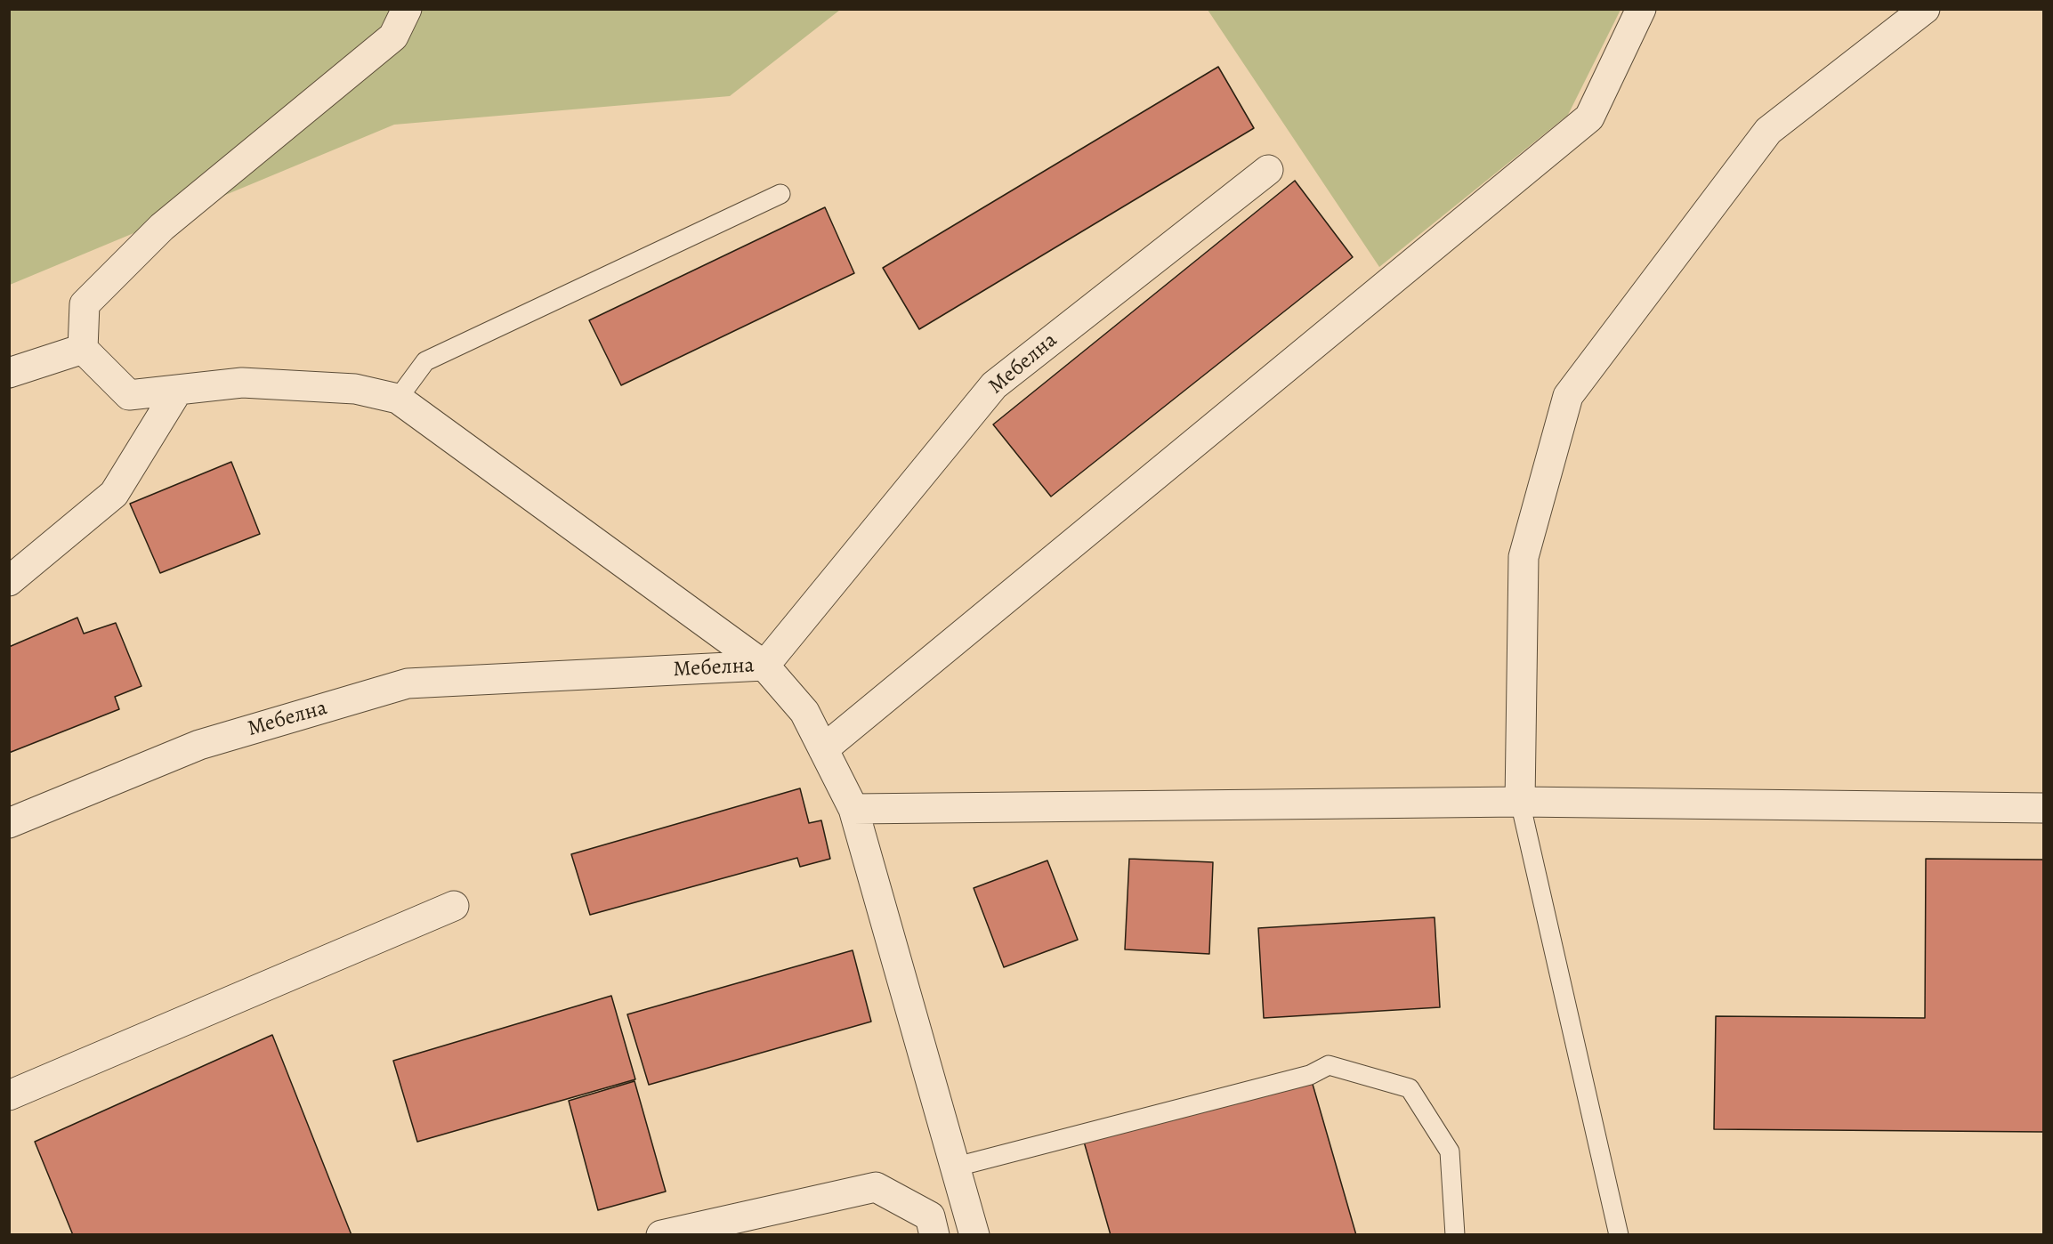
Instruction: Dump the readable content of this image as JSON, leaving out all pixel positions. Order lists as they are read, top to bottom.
{
  "streets": {
    "street": ["Мебелна"]
  }
}
